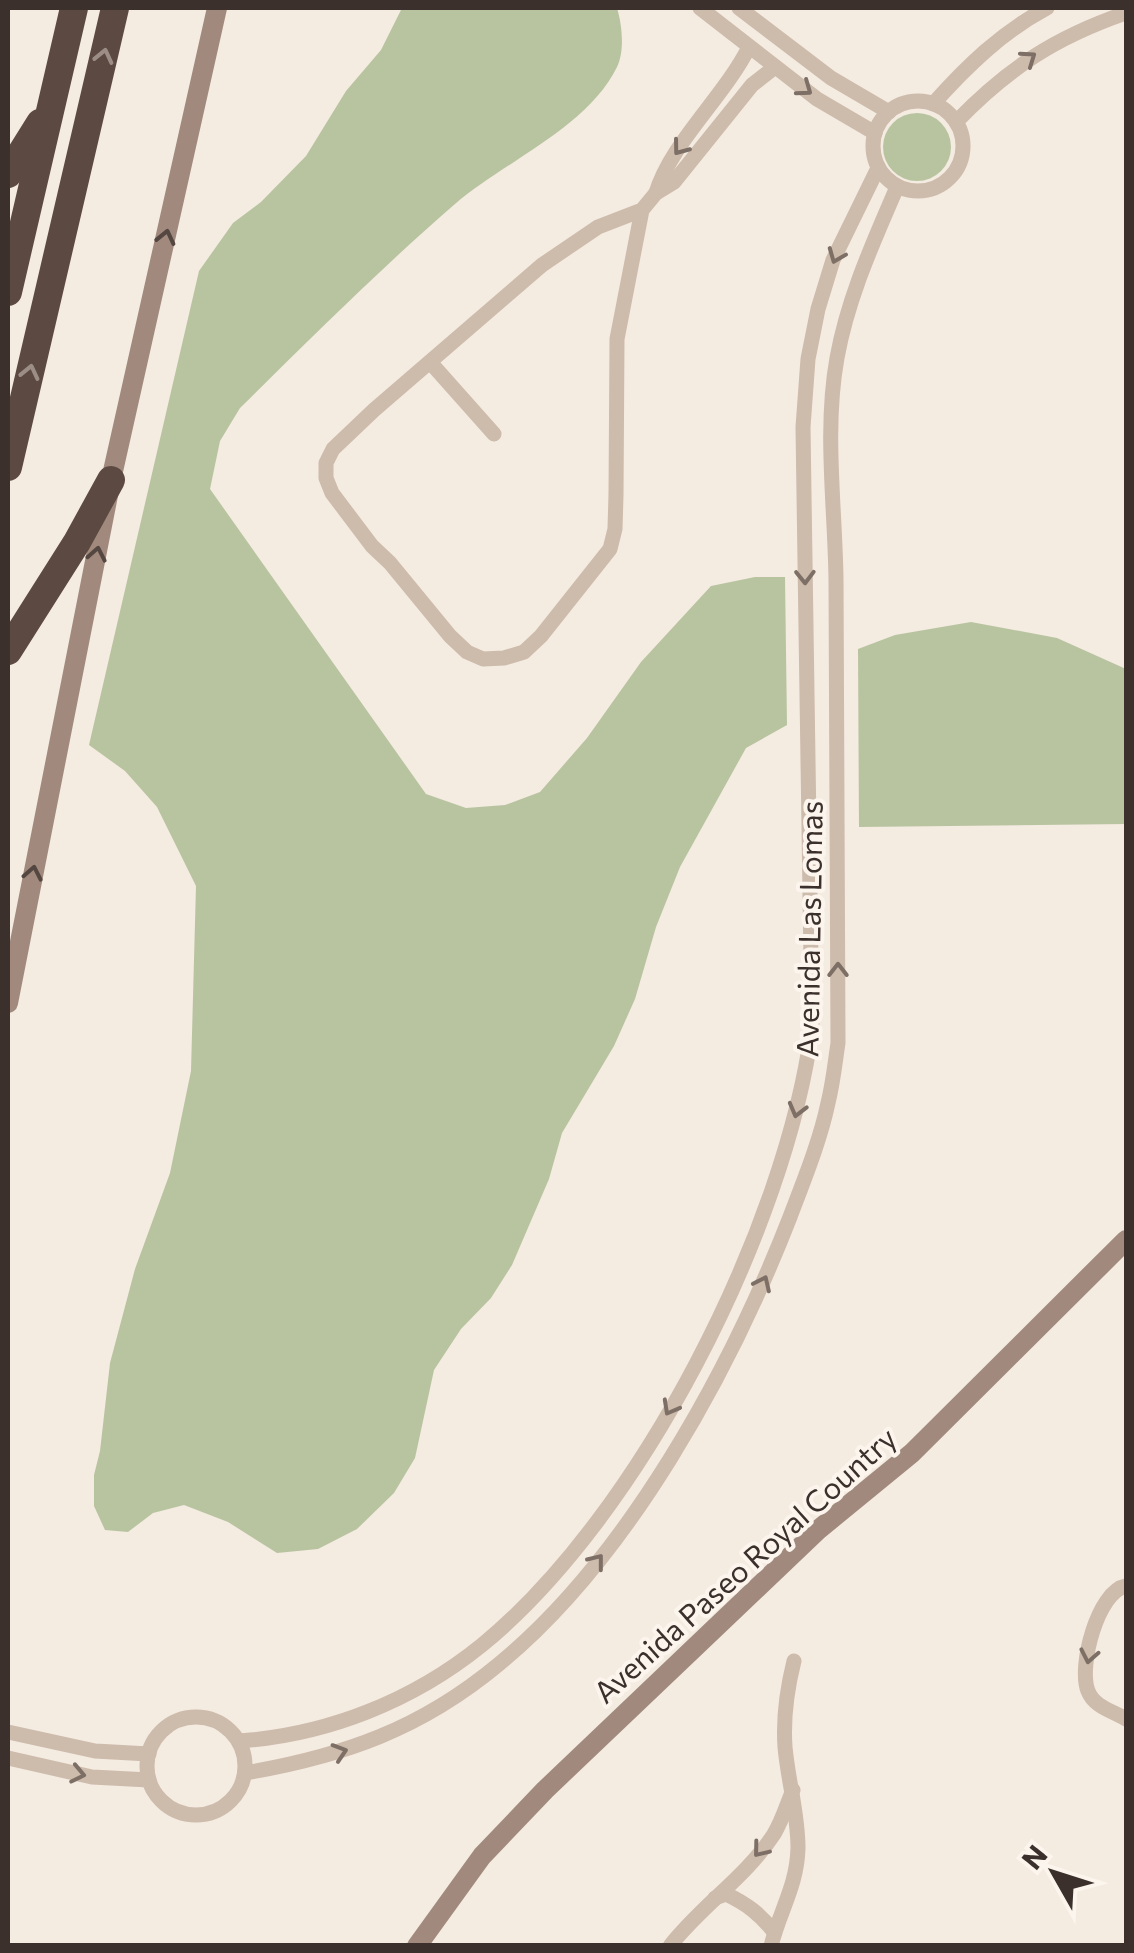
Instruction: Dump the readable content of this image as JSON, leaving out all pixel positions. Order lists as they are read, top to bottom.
{
  "streets": {
    "main road": ["Avenida Paseo Royal Country"],
    "street": ["Avenida Las Lomas"]
  },
  "north": "top left"
}
